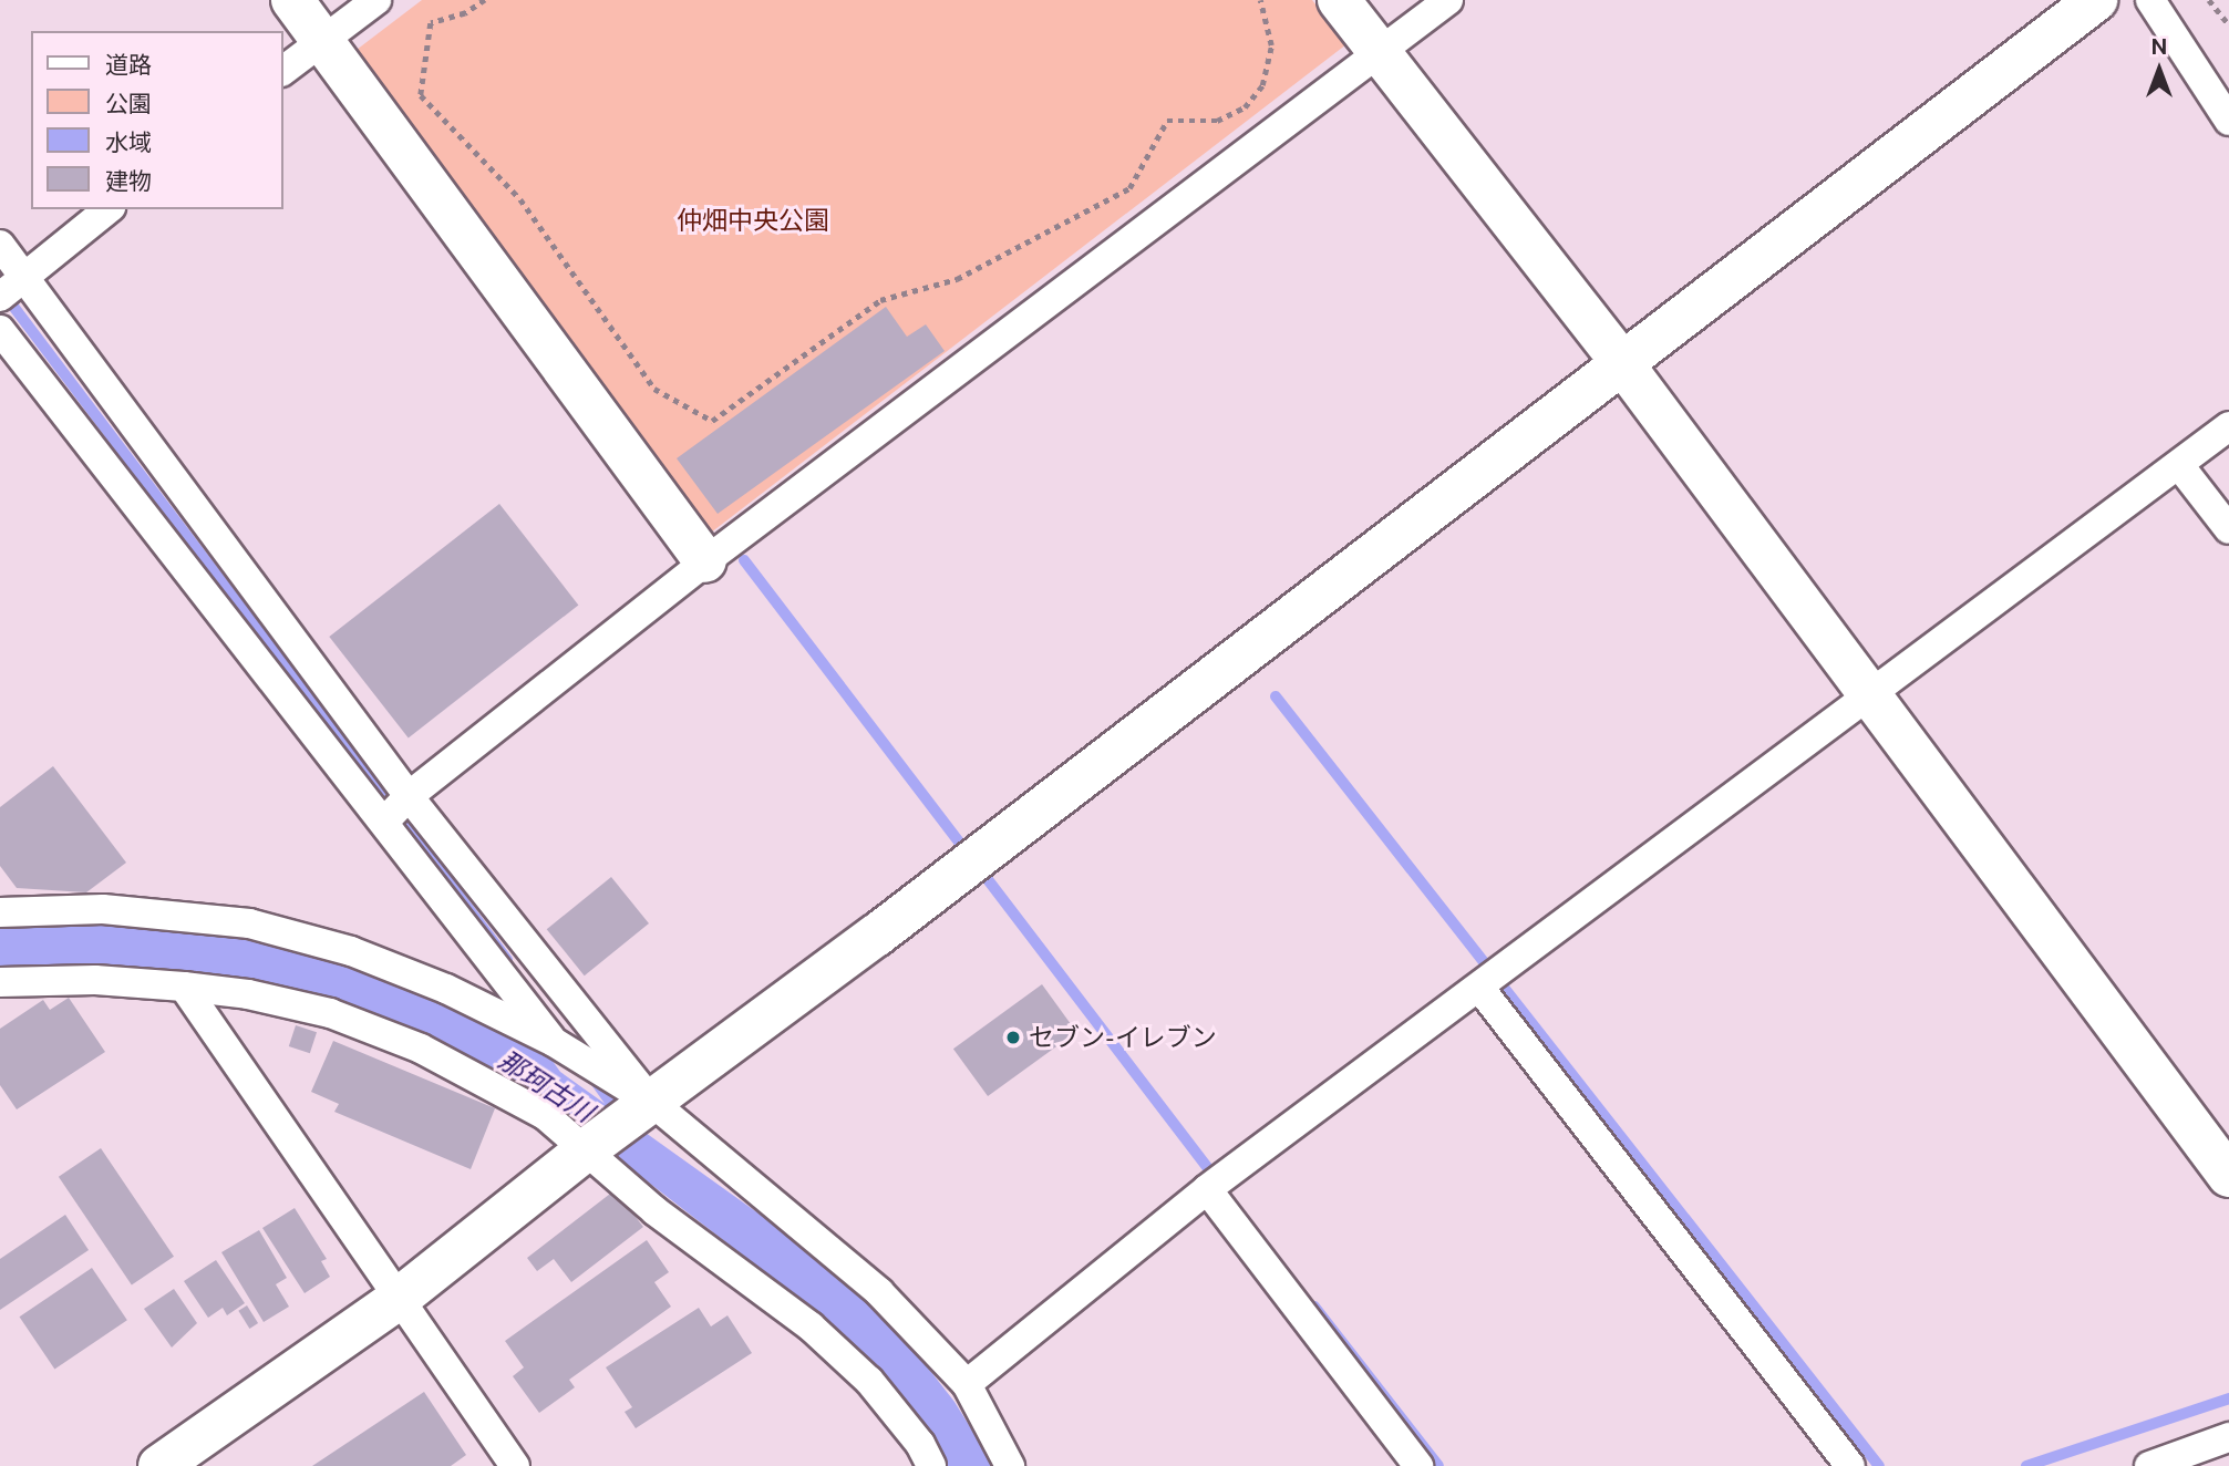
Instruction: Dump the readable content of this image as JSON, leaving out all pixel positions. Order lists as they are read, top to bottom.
{
  "water": ["那珂古川"],
  "parks": ["仲畑中央公園"],
  "places": ["セブン-イレブン"],
  "legend": [
    "道路",
    "公園",
    "水域",
    "建物"
  ],
  "north": "top"
}
